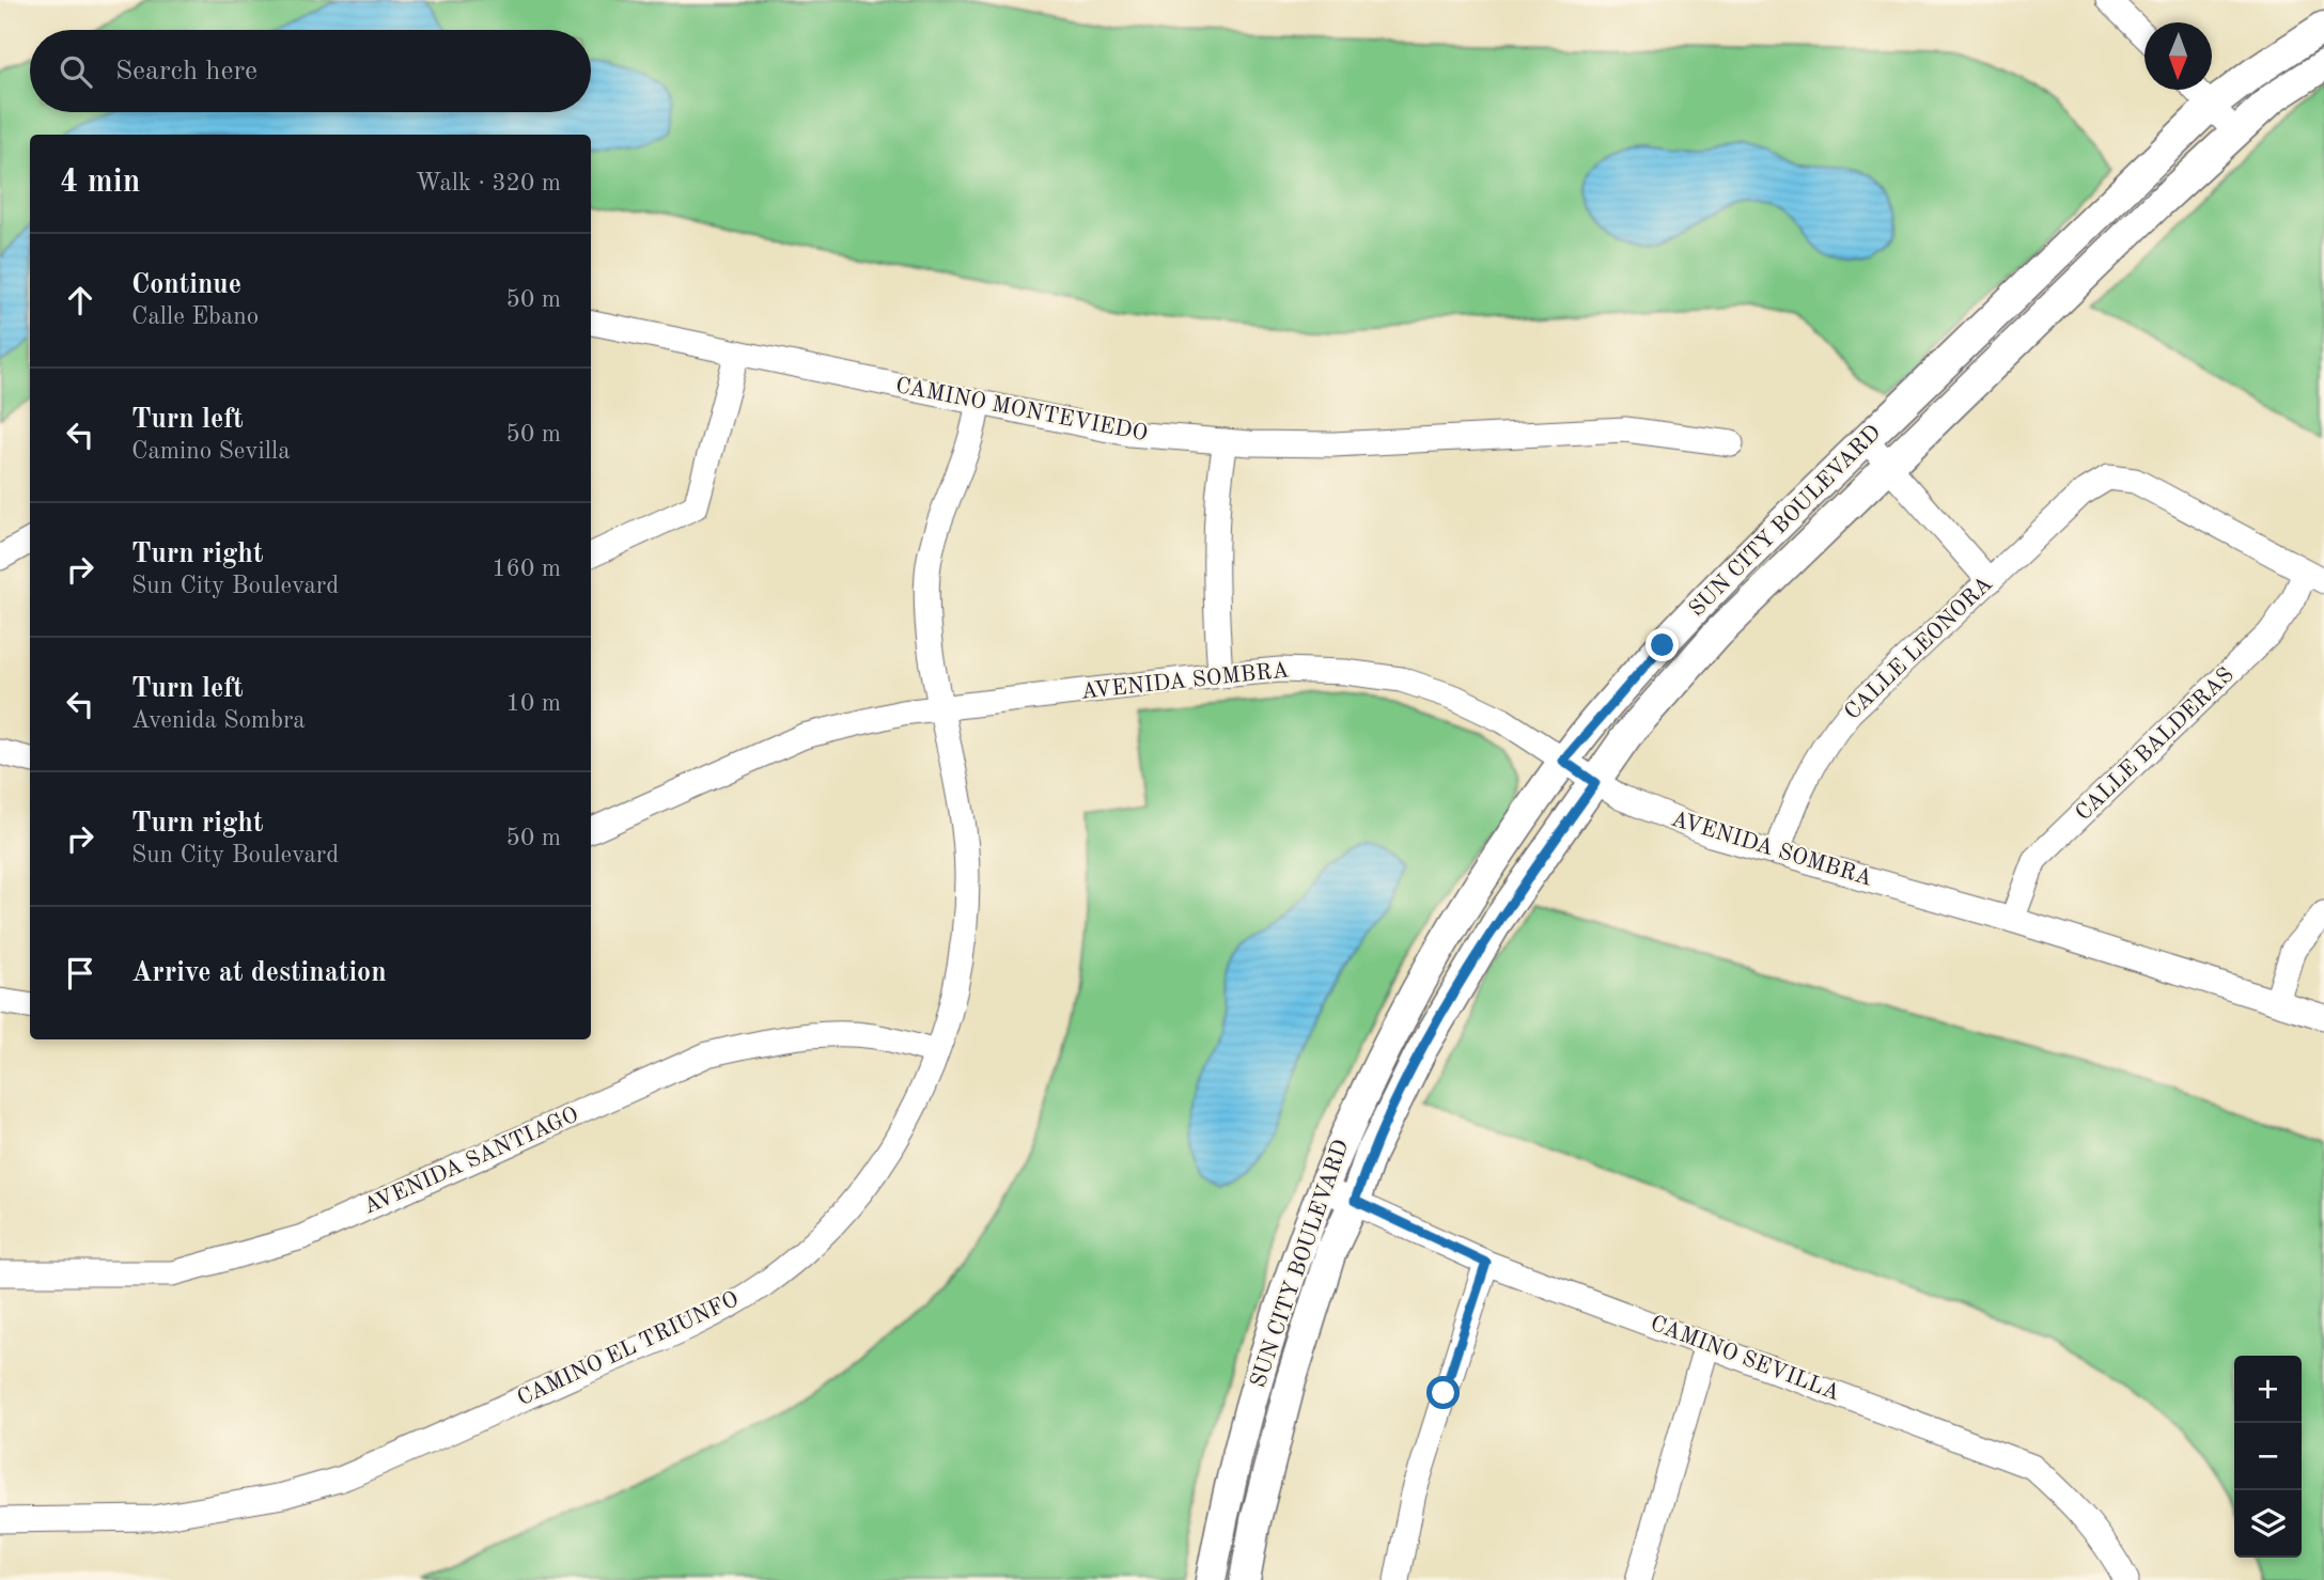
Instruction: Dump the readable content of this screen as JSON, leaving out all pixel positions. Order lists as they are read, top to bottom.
{
  "streets": {
    "street": [
      "CAMINO MONTEVIEDO",
      "SUN CITY BOULEVARD",
      "CALLE LEONORA",
      "AVENIDA SOMBRA",
      "CALLE BALDERAS",
      "AVENIDA SANTIAGO",
      "CAMINO EL TRIUNFO",
      "CAMINO SEVILLA"
    ]
  },
  "crossings": [
    ["CAMINO MONTEVIEDO", "CAMINO EL TRIUNFO"],
    ["SUN CITY BOULEVARD", "AVENIDA SOMBRA"],
    ["SUN CITY BOULEVARD", "CAMINO SEVILLA"],
    ["CALLE LEONORA", "AVENIDA SOMBRA"],
    ["CALLE LEONORA", "CALLE BALDERAS"],
    ["AVENIDA SOMBRA", "CALLE BALDERAS"],
    ["AVENIDA SOMBRA", "CAMINO EL TRIUNFO"],
    ["AVENIDA SANTIAGO", "CAMINO EL TRIUNFO"]
  ],
  "north": "bottom",
  "page": {
    "search": "Search here",
    "heading": ["4 min", "Walk · 320 m"],
    "list": [
      ["Continue", "Calle Ebano", "50 m"],
      ["Turn left", "Camino Sevilla", "50 m"],
      ["Turn right", "Sun City Boulevard", "160 m"],
      ["Turn left", "Avenida Sombra", "10 m"],
      ["Turn right", "Sun City Boulevard", "50 m"],
      "Arrive at destination"
    ],
    "map_buttons": ["+", "−"]
  }
}
